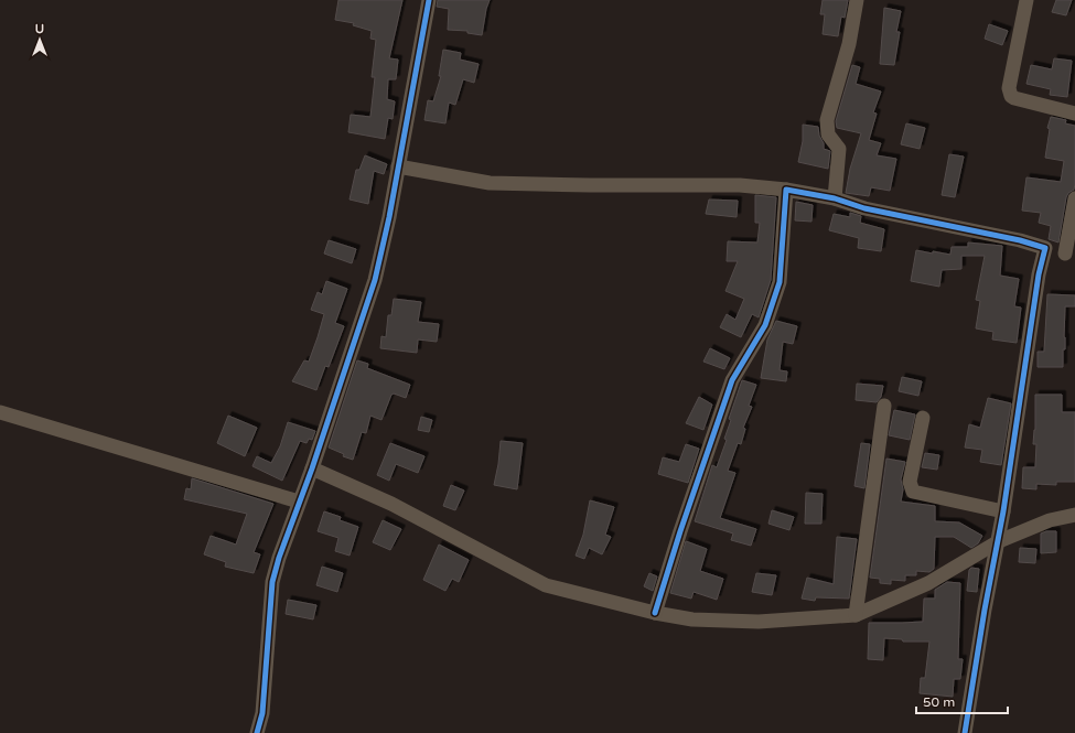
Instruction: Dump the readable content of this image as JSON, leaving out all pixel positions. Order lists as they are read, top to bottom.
{
  "scale_bar": "50 m",
  "north": "top"
}
